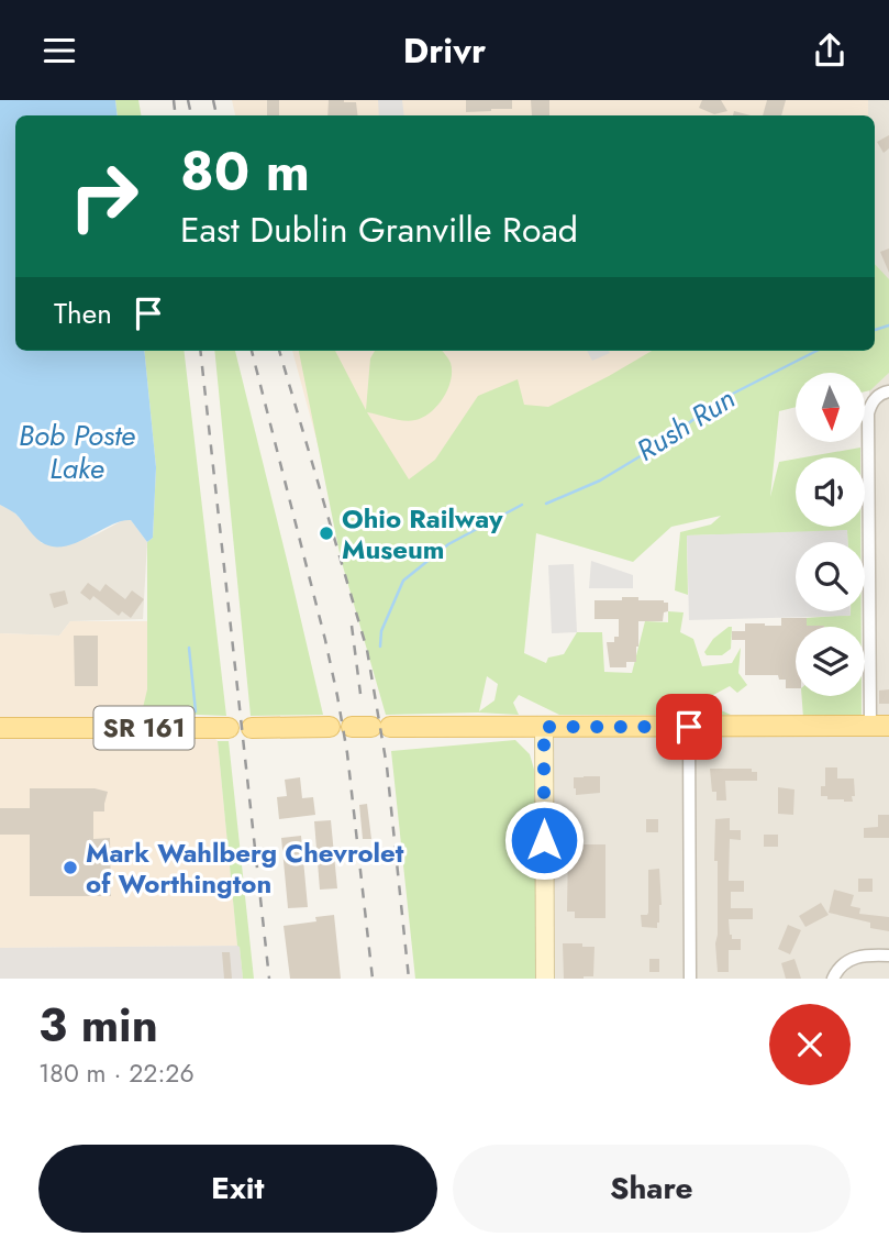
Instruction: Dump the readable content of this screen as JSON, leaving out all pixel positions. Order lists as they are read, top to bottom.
{
  "streets": {
    "main road": ["SR 161"]
  },
  "water": ["Rush Run", "Bob Poste Lake"],
  "places": ["Ohio Railway Museum", "Mark Wahlberg Chevrolet of Worthington"],
  "north": "bottom",
  "page": {
    "header": "Drivr",
    "turn": ["80 m", "East Dublin Granville Road"],
    "then": "Then",
    "heading": ["3 min", "180 m · 22:26"],
    "buttons": ["Exit", "Share"]
  }
}
